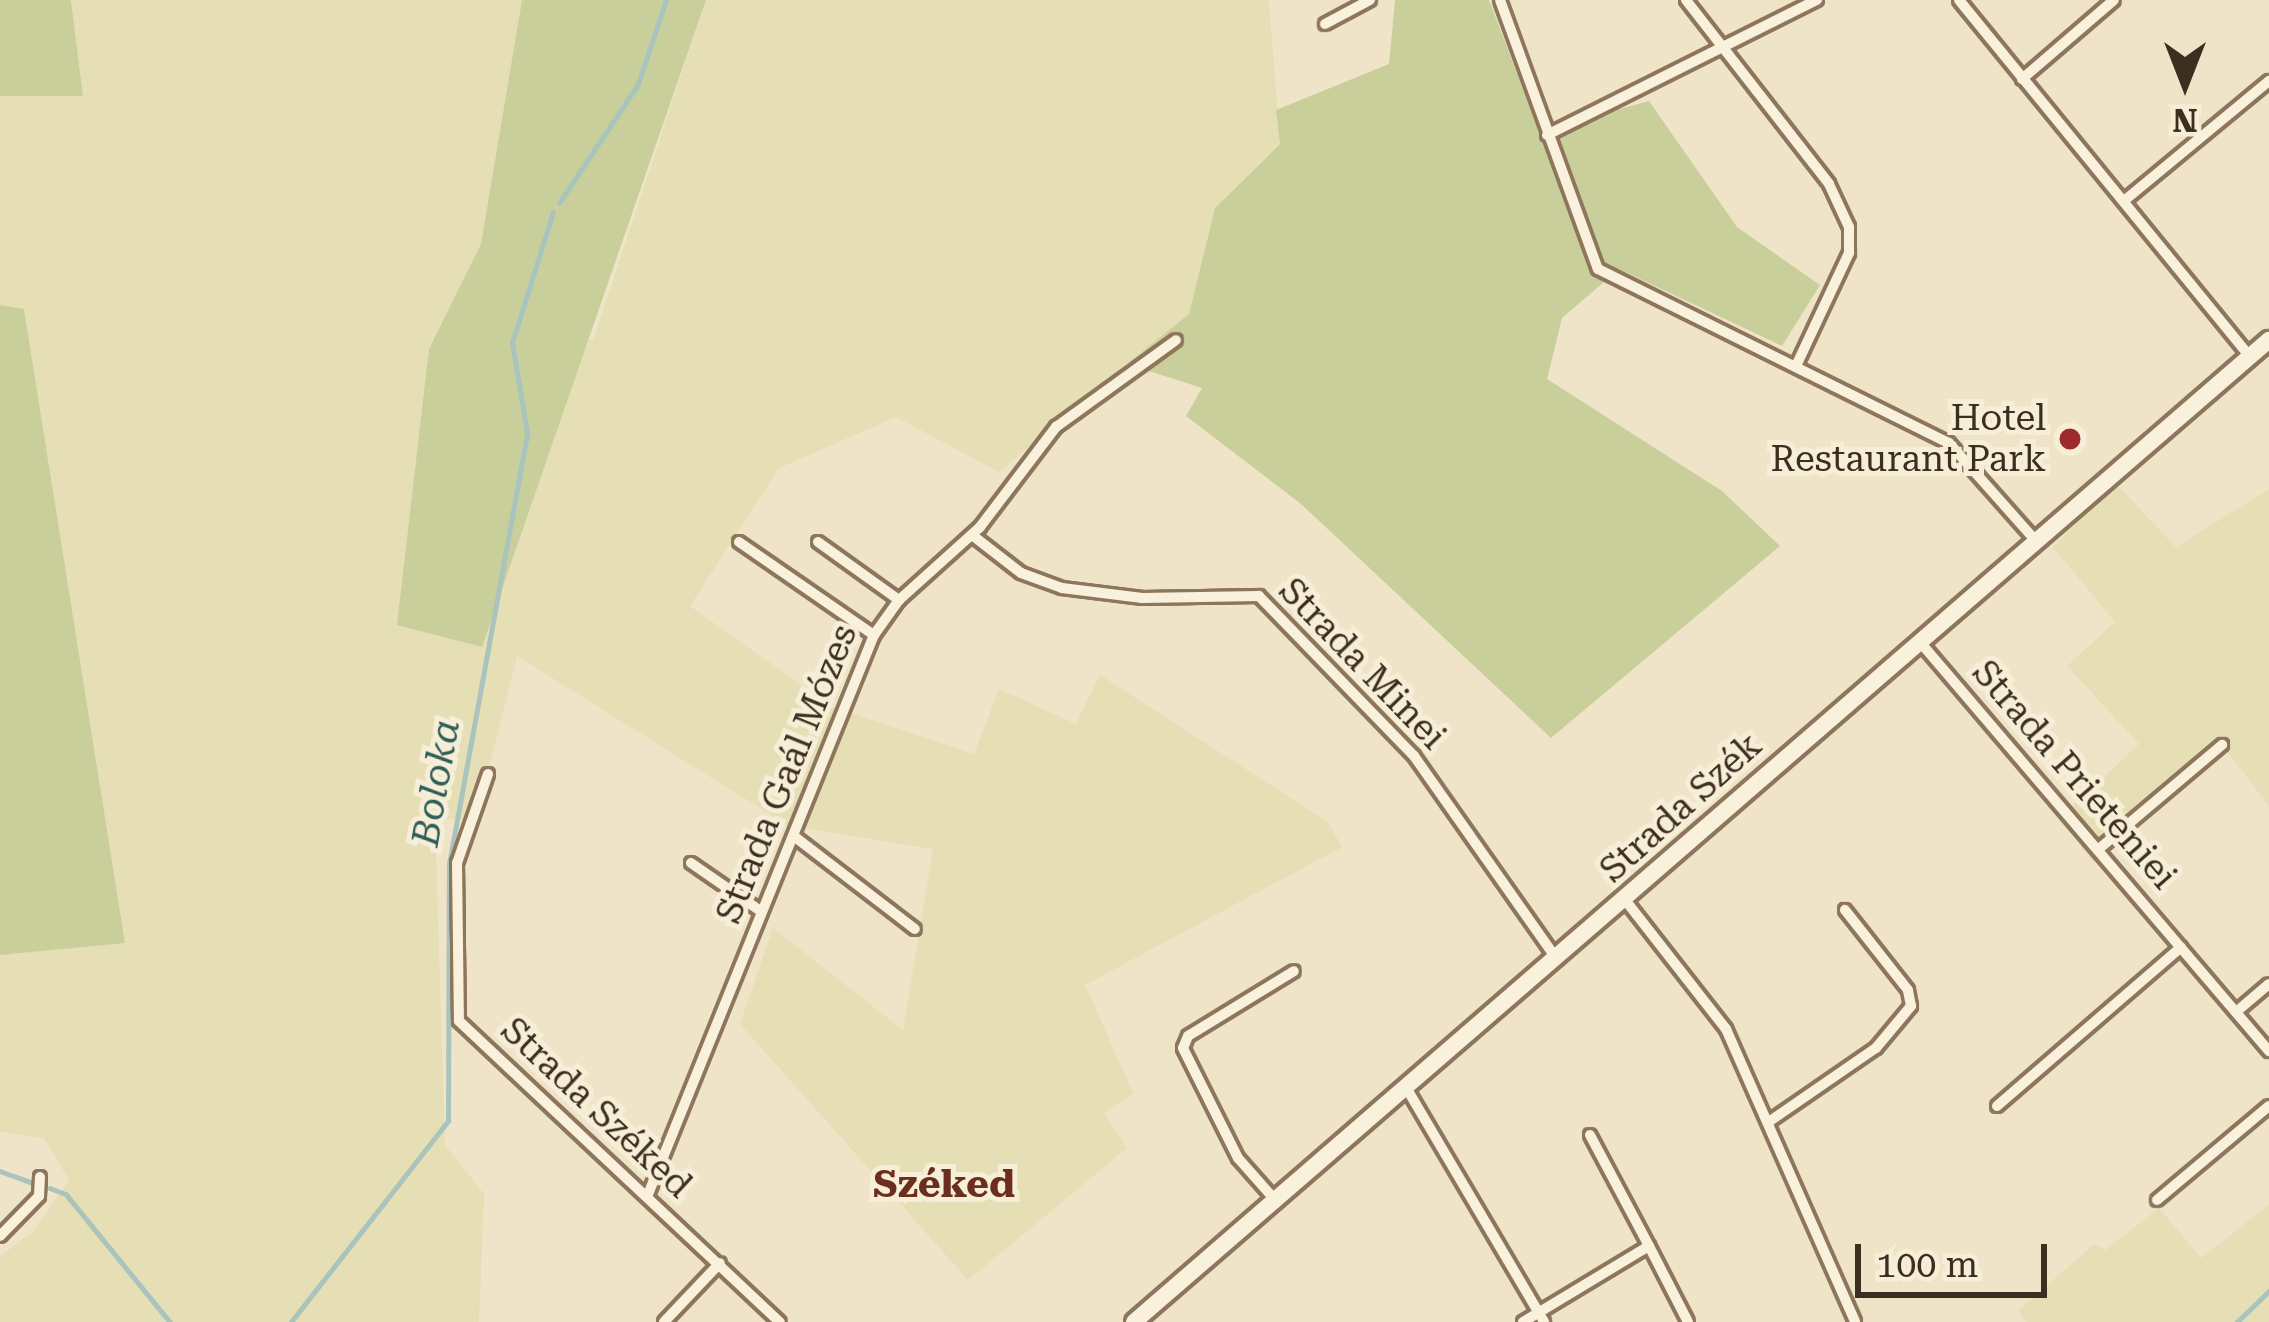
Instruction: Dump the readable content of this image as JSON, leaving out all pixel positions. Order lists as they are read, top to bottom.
{
  "streets": {
    "street": [
      "Strada Minei",
      "Strada Gaál Mózes",
      "Strada Prieteniei",
      "Strada Szék",
      "Strada Széked"
    ]
  },
  "crossings": [
    ["Strada Minei", "Strada Gaál Mózes"],
    ["Strada Minei", "Strada Szék"],
    ["Strada Gaál Mózes", "Strada Széked"],
    ["Strada Prieteniei", "Strada Szék"]
  ],
  "districts": ["Széked"],
  "water": ["Boloka"],
  "places": ["Hotel Restaurant Park"],
  "scale_bar": "100 m",
  "north": "bottom"
}
